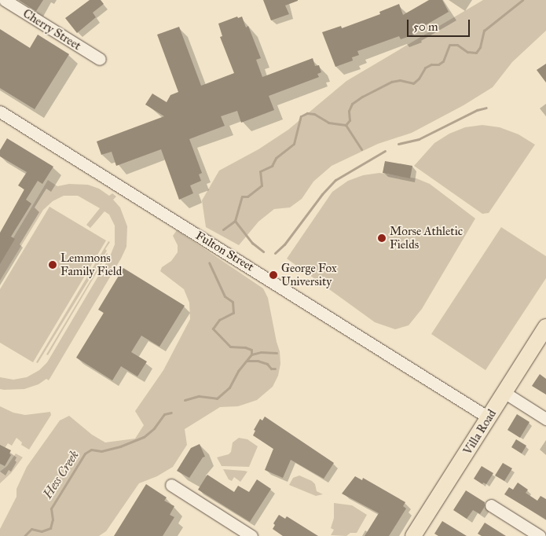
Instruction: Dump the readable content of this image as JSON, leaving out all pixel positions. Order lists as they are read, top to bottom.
{
  "streets": {
    "main road": ["Villa Road"],
    "street": ["Cherry Street", "Fulton Street"]
  },
  "crossings": [
    ["Fulton Street", "Villa Road"]
  ],
  "water": ["Hess Creek"],
  "places": ["Morse Athletic Fields", "Lemmons Family Field", "George Fox University"],
  "scale_bar": "50 m"
}
